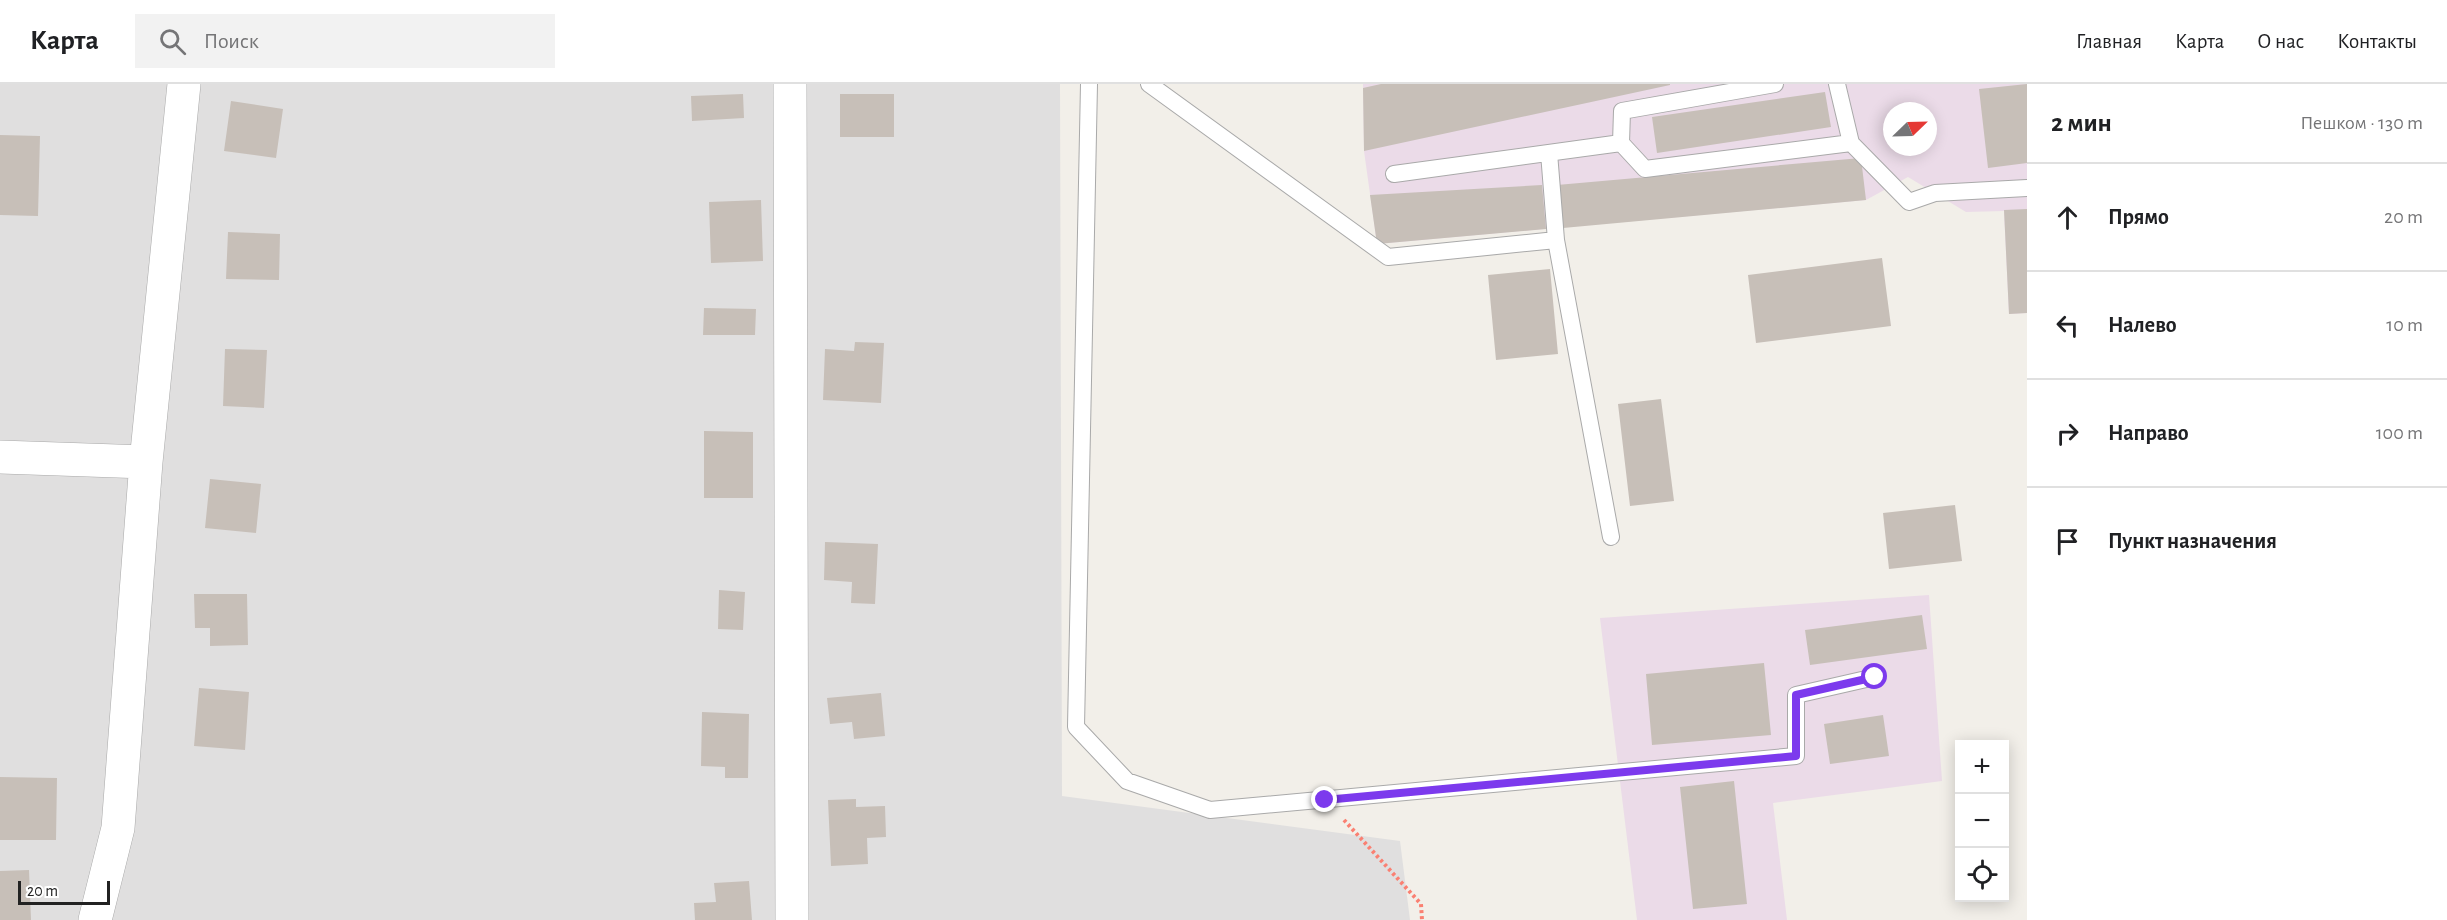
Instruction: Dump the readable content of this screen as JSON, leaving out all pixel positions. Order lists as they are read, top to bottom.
{
  "scale_bar": "20 m",
  "north": "top right",
  "page": {
    "header": "Карта",
    "search": "Поиск",
    "nav": [
      "Главная",
      "Карта",
      "О нас",
      "Контакты"
    ],
    "heading": ["2 мин", "Пешком · 130 m"],
    "list": [
      ["Прямо", "20 m"],
      ["Налево", "10 m"],
      ["Направо", "100 m"],
      "Пункт назначения"
    ],
    "map_buttons": ["+", "−"],
    "scale": "20 m"
  }
}
